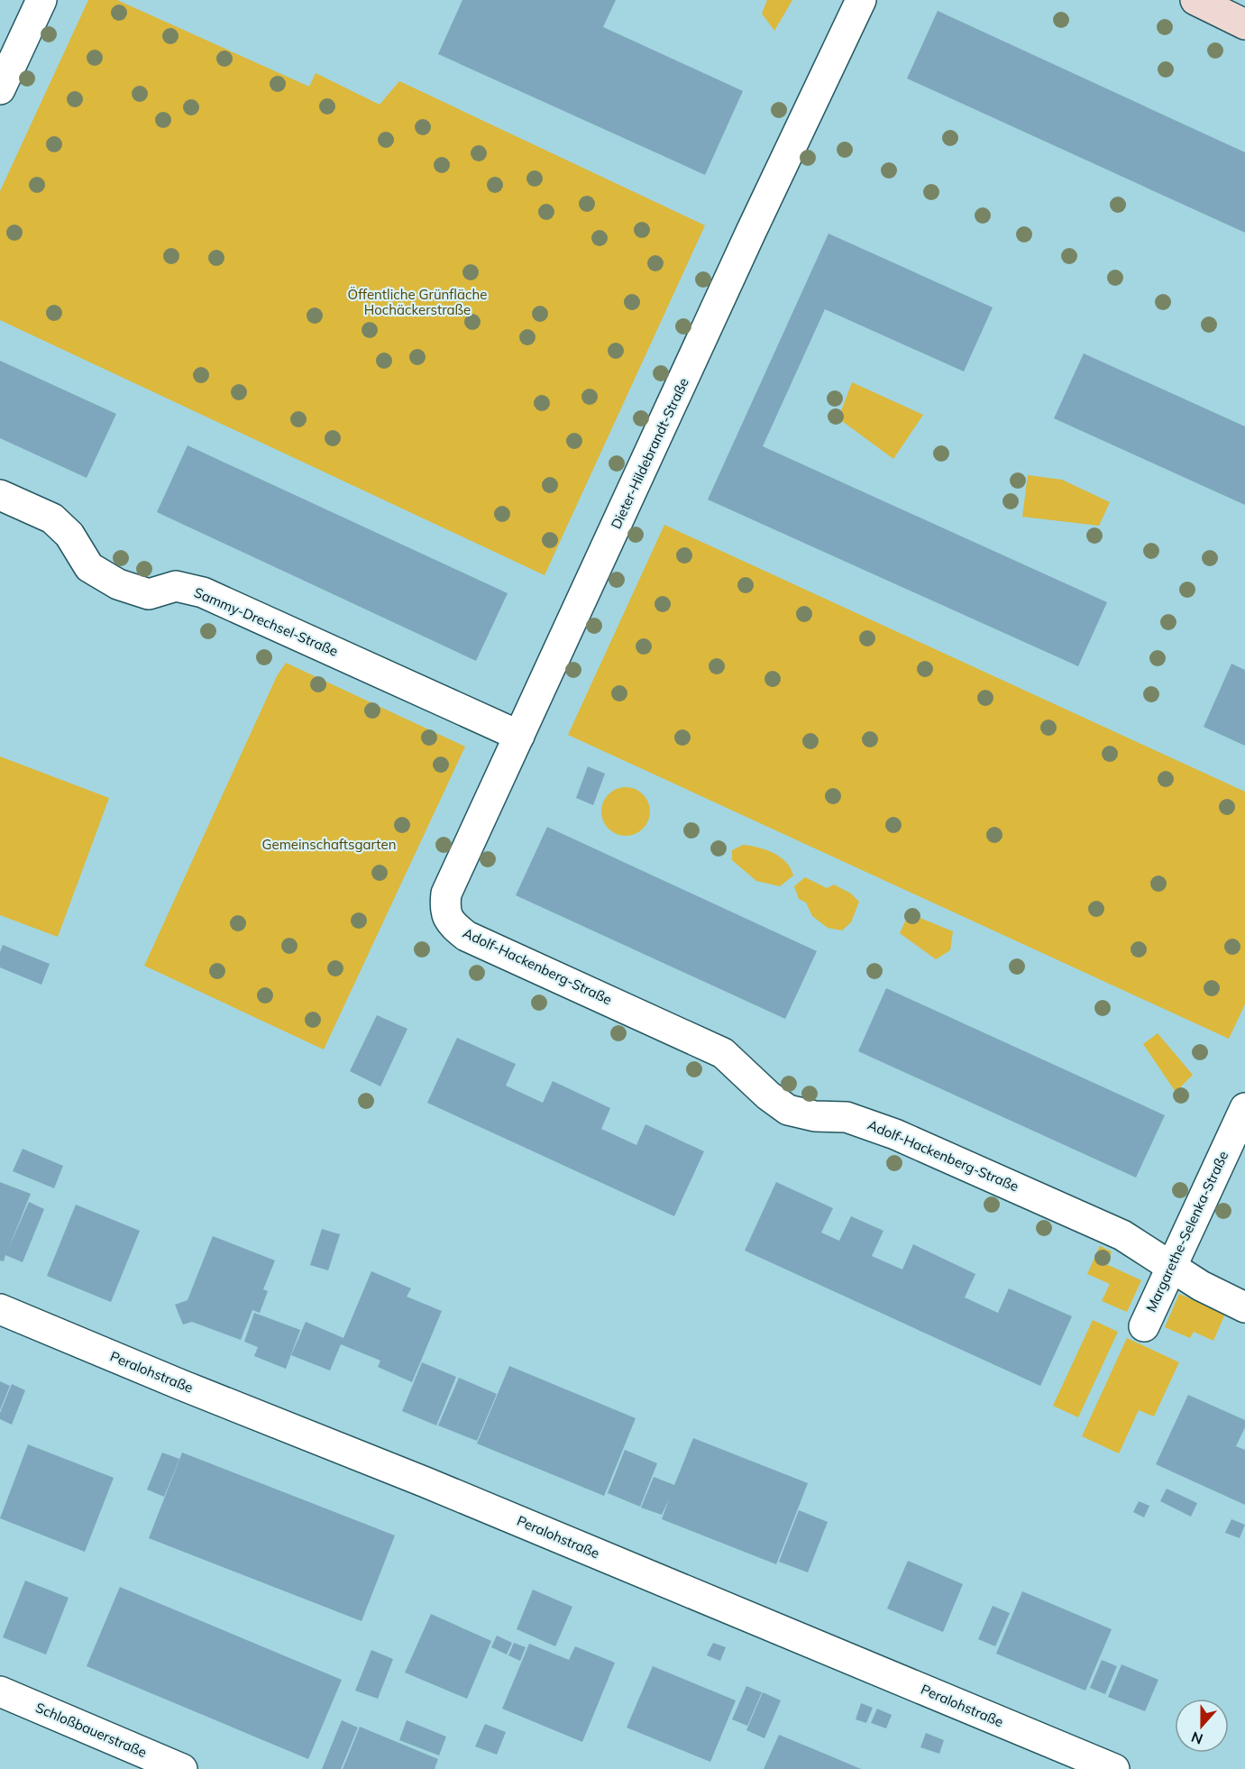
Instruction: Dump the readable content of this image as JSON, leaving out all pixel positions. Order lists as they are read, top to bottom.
{
  "streets": {
    "street": [
      "Dieter-Hildebrandt-Straße",
      "Sammy-Drechsel-Straße",
      "Adolf-Hackenberg-Straße",
      "Margarethe-Selenka-Straße",
      "Peralohstraße",
      "Schloßbauerstraße"
    ]
  },
  "crossings": [
    ["Dieter-Hildebrandt-Straße", "Sammy-Drechsel-Straße"],
    ["Dieter-Hildebrandt-Straße", "Adolf-Hackenberg-Straße"],
    ["Adolf-Hackenberg-Straße", "Margarethe-Selenka-Straße"]
  ],
  "parks": ["Öffentliche Grünfläche Hochäckerstraße", "Gemeinschaftsgarten"],
  "north": "bottom"
}
